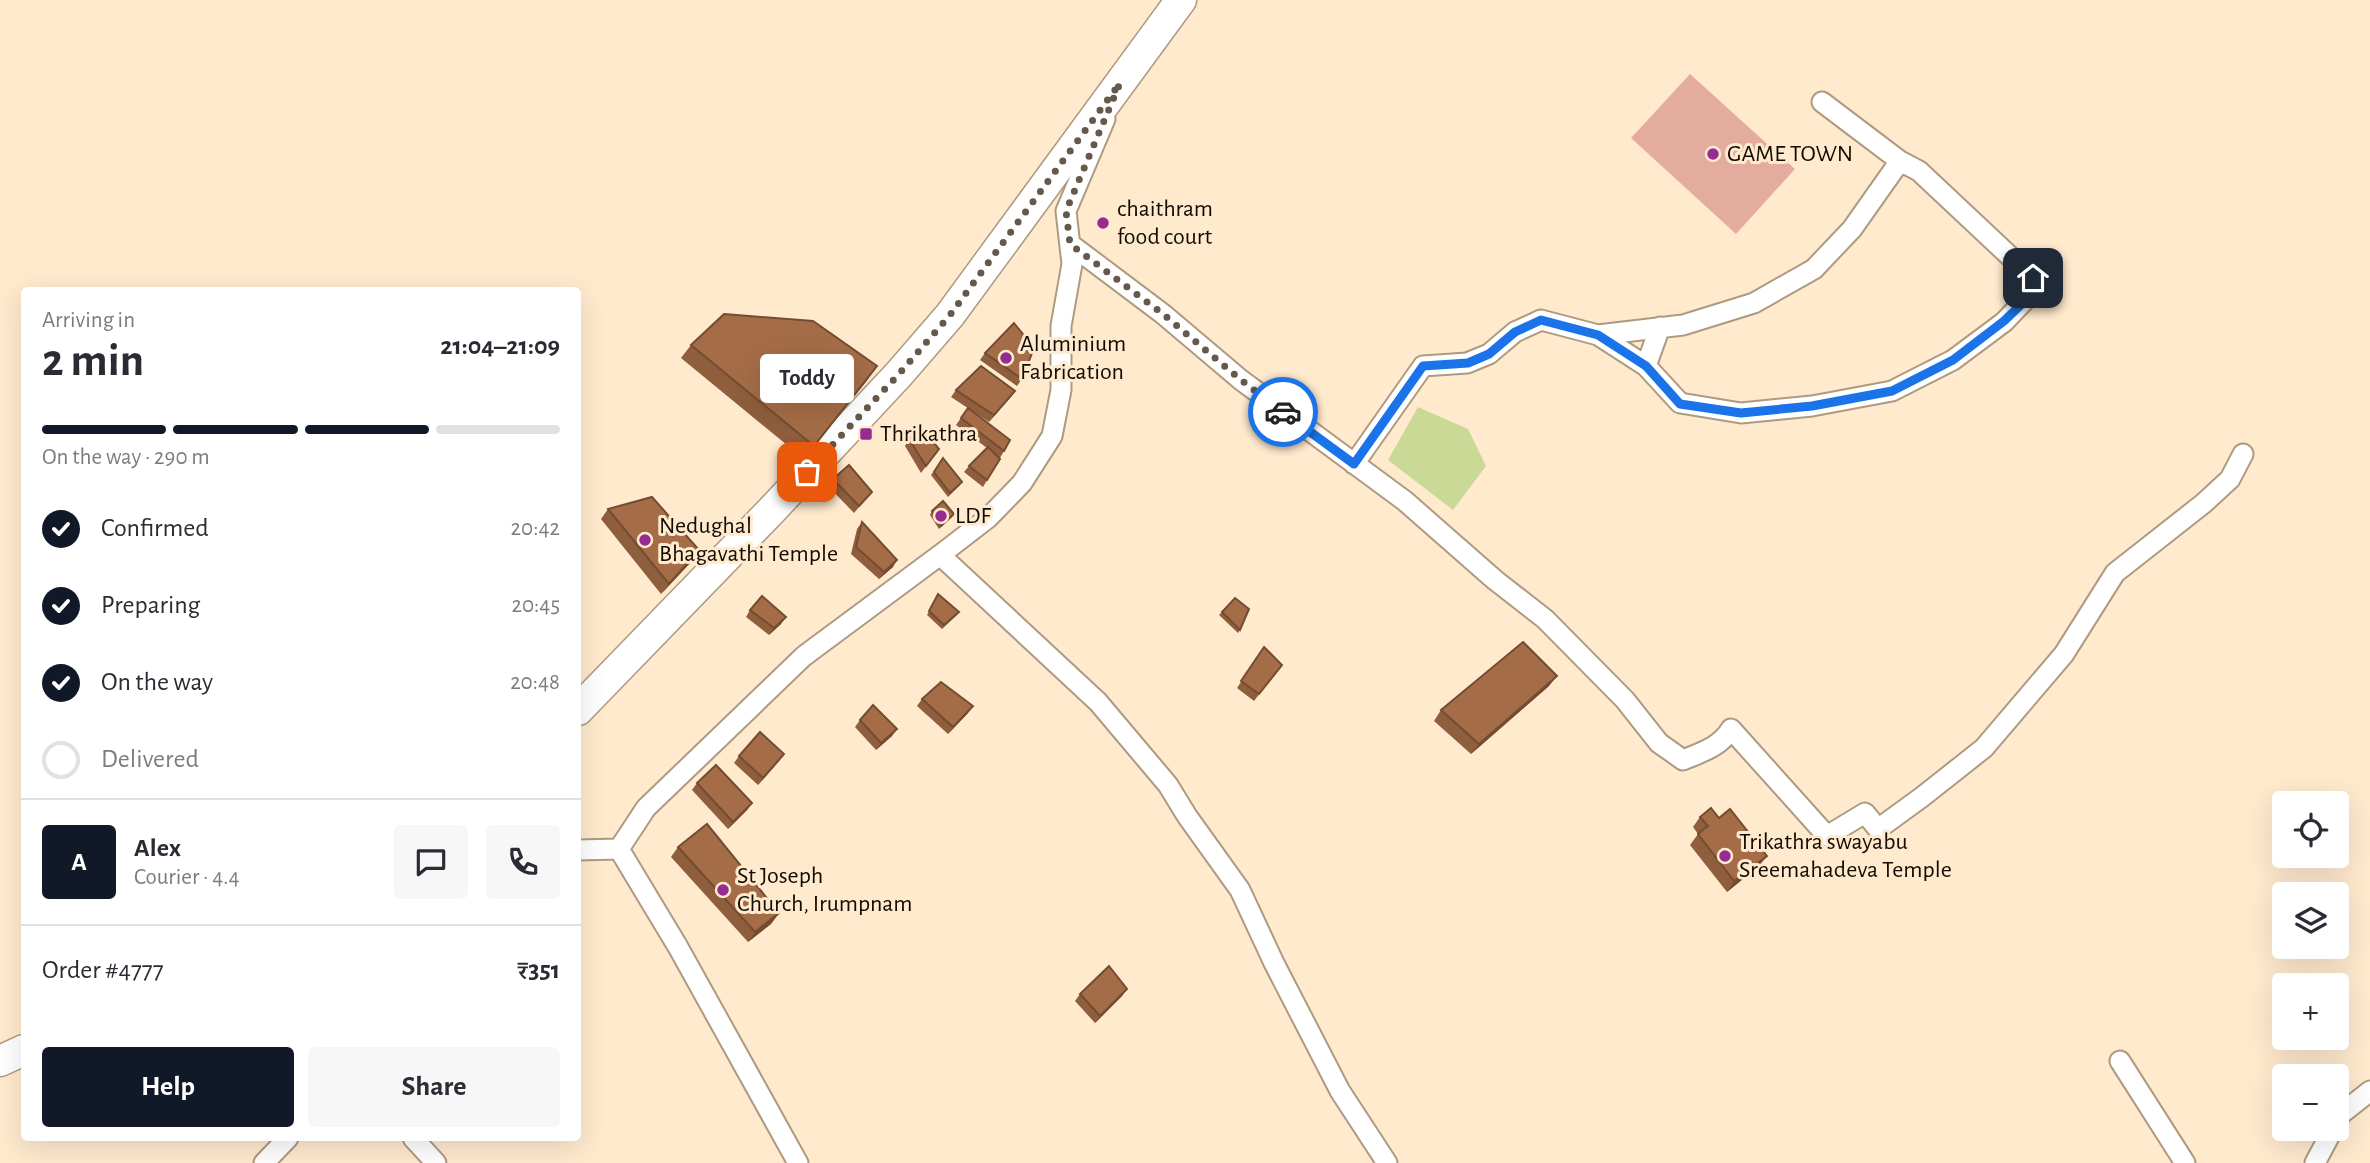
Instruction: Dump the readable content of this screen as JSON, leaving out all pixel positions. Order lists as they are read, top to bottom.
{
  "places": {
    "other": [
      "GAME TOWN",
      "chaithram food court",
      "Aluminium Fabrication",
      "Toddy",
      "LDF",
      "Nedughal Bhagavathi Temple",
      "Trikathra swayabu Sreemahadeva Temple",
      "St Joseph Church, Irumpnam"
    ],
    "transit": ["Thrikathra"]
  },
  "page": {
    "heading": ["2 min", "Arriving in", "21:04–21:09"],
    "panel": [
      "Alex",
      "Courier · 4.4",
      "Order #4777",
      "₹351"
    ],
    "bubble": "Toddy",
    "bar": "On the way · 290 m",
    "list": [
      ["Confirmed", "20:42"],
      ["Preparing", "20:45"],
      ["On the way", "20:48"],
      "Delivered"
    ],
    "map_buttons": ["+", "−"],
    "round": "A",
    "buttons": ["Help", "Share"]
  }
}
